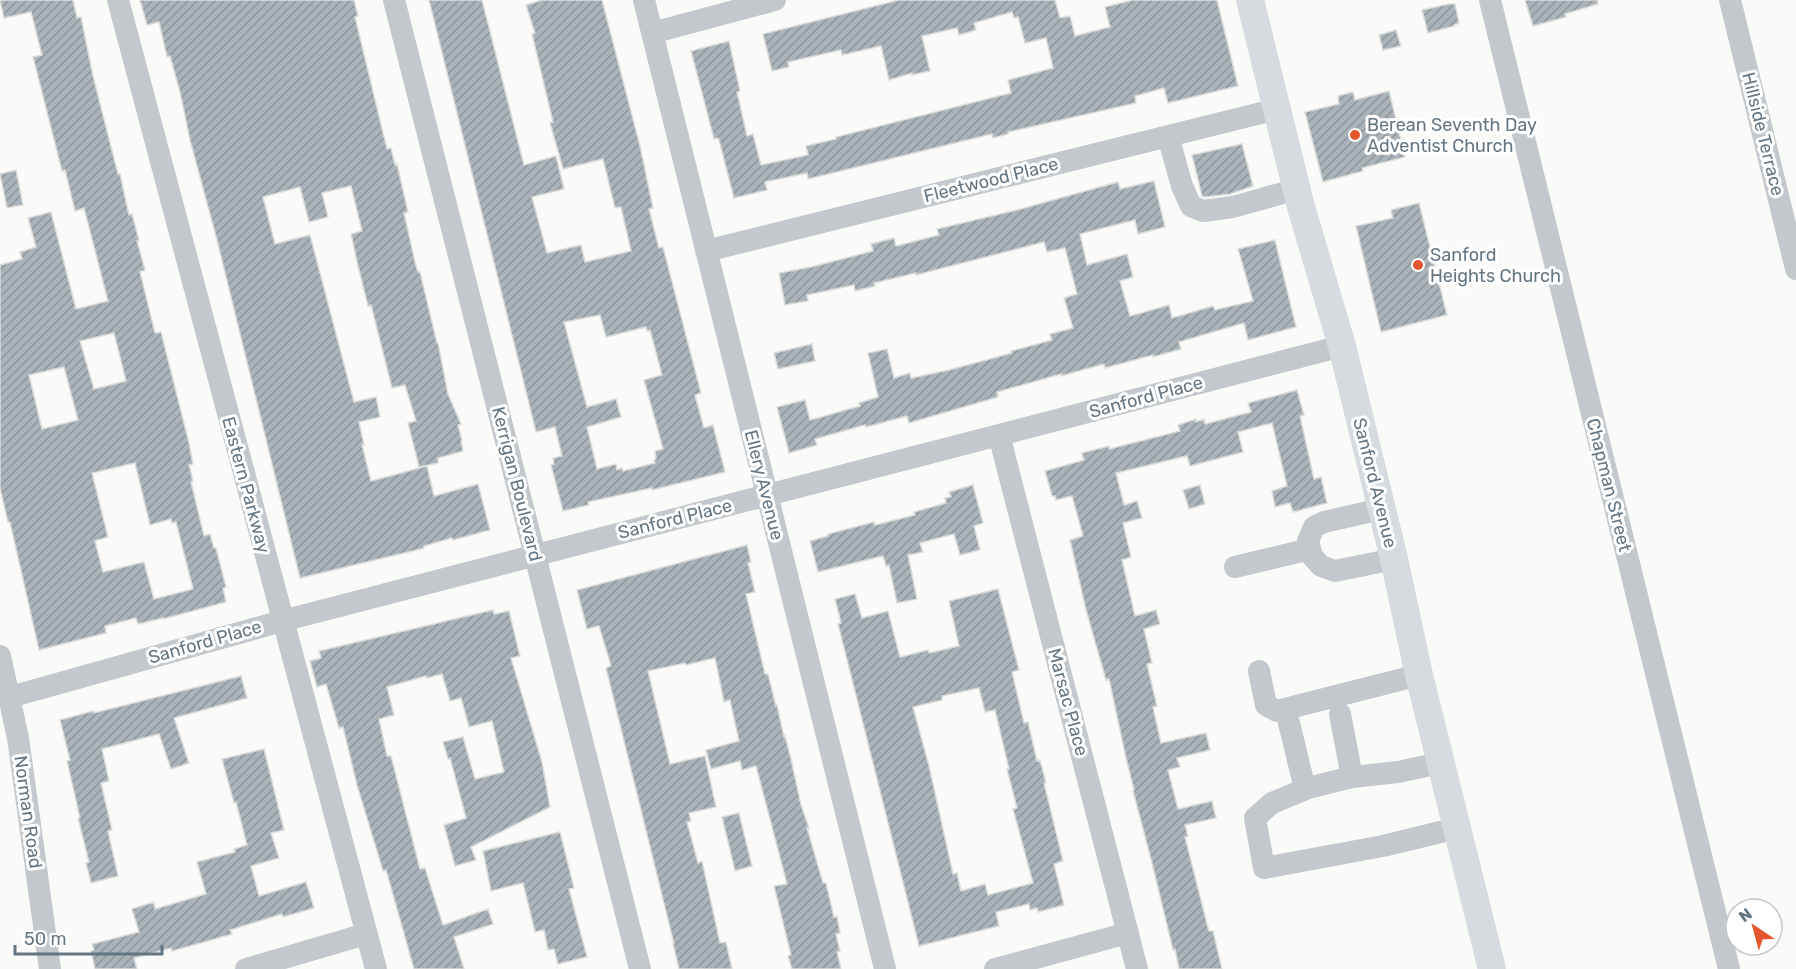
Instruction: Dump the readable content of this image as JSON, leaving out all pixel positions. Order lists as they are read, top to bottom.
{
  "streets": {
    "main road": ["Sanford Avenue"],
    "street": [
      "Hillside Terrace",
      "Fleetwood Place",
      "Sanford Place",
      "Kerrigan Boulevard",
      "Eastern Parkway",
      "Ellery Avenue",
      "Chapman Street",
      "Marsac Place",
      "Norman Road"
    ]
  },
  "crossings": [
    ["Fleetwood Place", "Sanford Avenue"],
    ["Fleetwood Place", "Ellery Avenue"],
    ["Sanford Place", "Sanford Avenue"],
    ["Sanford Place", "Kerrigan Boulevard"],
    ["Sanford Place", "Eastern Parkway"],
    ["Sanford Place", "Ellery Avenue"],
    ["Sanford Place", "Marsac Place"],
    ["Sanford Place", "Norman Road"]
  ],
  "places": ["Berean Seventh Day Adventist Church", "Sanford Heights Church"],
  "scale_bar": "50 m",
  "north": "top left"
}
